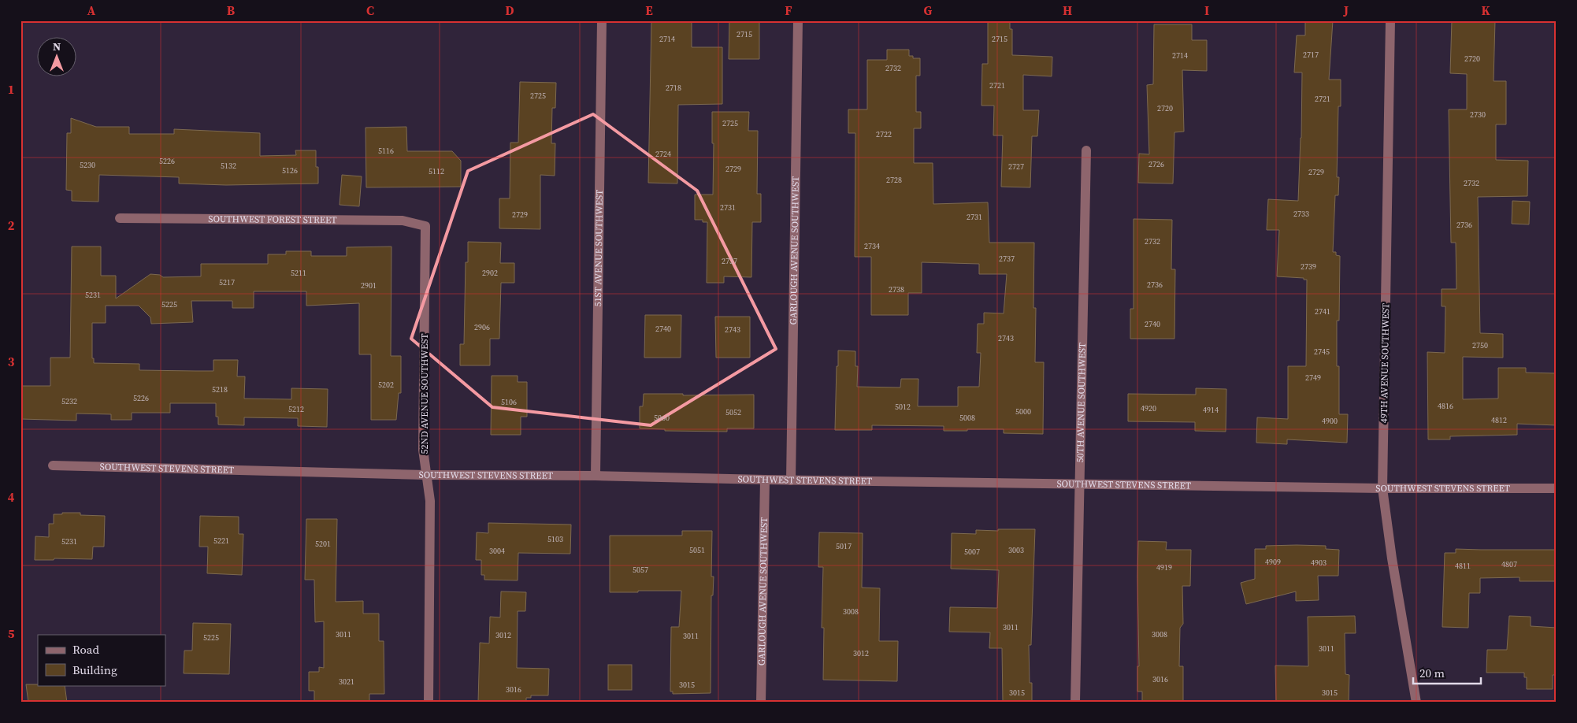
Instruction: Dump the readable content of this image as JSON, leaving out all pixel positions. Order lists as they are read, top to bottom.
{
  "streets": {
    "street": [
      "SOUTHWEST FOREST STREET",
      "51ST AVENUE SOUTHWEST",
      "GARLOUGH AVENUE SOUTHWEST",
      "49TH AVENUE SOUTHWEST",
      "52ND AVENUE SOUTHWEST",
      "50TH AVENUE SOUTHWEST",
      "SOUTHWEST STEVENS STREET"
    ]
  },
  "crossings": [
    ["SOUTHWEST FOREST STREET", "52ND AVENUE SOUTHWEST"],
    ["51ST AVENUE SOUTHWEST", "SOUTHWEST STEVENS STREET"],
    ["GARLOUGH AVENUE SOUTHWEST", "SOUTHWEST STEVENS STREET"],
    ["49TH AVENUE SOUTHWEST", "SOUTHWEST STEVENS STREET"],
    ["52ND AVENUE SOUTHWEST", "SOUTHWEST STEVENS STREET"],
    ["50TH AVENUE SOUTHWEST", "SOUTHWEST STEVENS STREET"]
  ],
  "house_numbers": [
    "2715",
    "2714",
    "2715",
    "2717",
    "2714",
    "2720",
    "2732",
    "2721",
    "2718",
    "2725",
    "2721",
    "2720",
    "2730",
    "2725",
    "2722",
    "5116",
    "2724",
    "5226",
    "2726",
    "5230",
    "5132",
    "2727",
    "2729",
    "5126",
    "5112",
    "2729",
    "2728",
    "2732",
    "2731",
    "2733",
    "2729",
    "2731",
    "2736",
    "2732",
    "2734",
    "2737",
    "2737",
    "2739",
    "5211",
    "2902",
    "5217",
    "2736",
    "2901",
    "2738",
    "5231",
    "5225",
    "2741",
    "2740",
    "2906",
    "2740",
    "2743",
    "2743",
    "2750",
    "2745",
    "2749",
    "5202",
    "5218",
    "5226",
    "5232",
    "5106",
    "4816",
    "5012",
    "4920",
    "5212",
    "4914",
    "5000",
    "5052",
    "5060",
    "5008",
    "4812",
    "4900",
    "5103",
    "5221",
    "5231",
    "5201",
    "5017",
    "5051",
    "3003",
    "3004",
    "5007",
    "4909",
    "4903",
    "4807",
    "4811",
    "4919",
    "5057",
    "3008",
    "3011",
    "3011",
    "3008",
    "3012",
    "3011",
    "5225",
    "3011",
    "3012",
    "3016",
    "3021",
    "3015",
    "3016",
    "3015",
    "3015"
  ],
  "legend": ["Road", "Building"],
  "scale_bar": "20 m",
  "north": "top",
  "grid": {
    "columns": [
      "A",
      "B",
      "C",
      "D",
      "E",
      "F",
      "G",
      "H",
      "I",
      "J",
      "K"
    ],
    "rows": [
      "1",
      "2",
      "3",
      "4",
      "5"
    ]
  }
}
